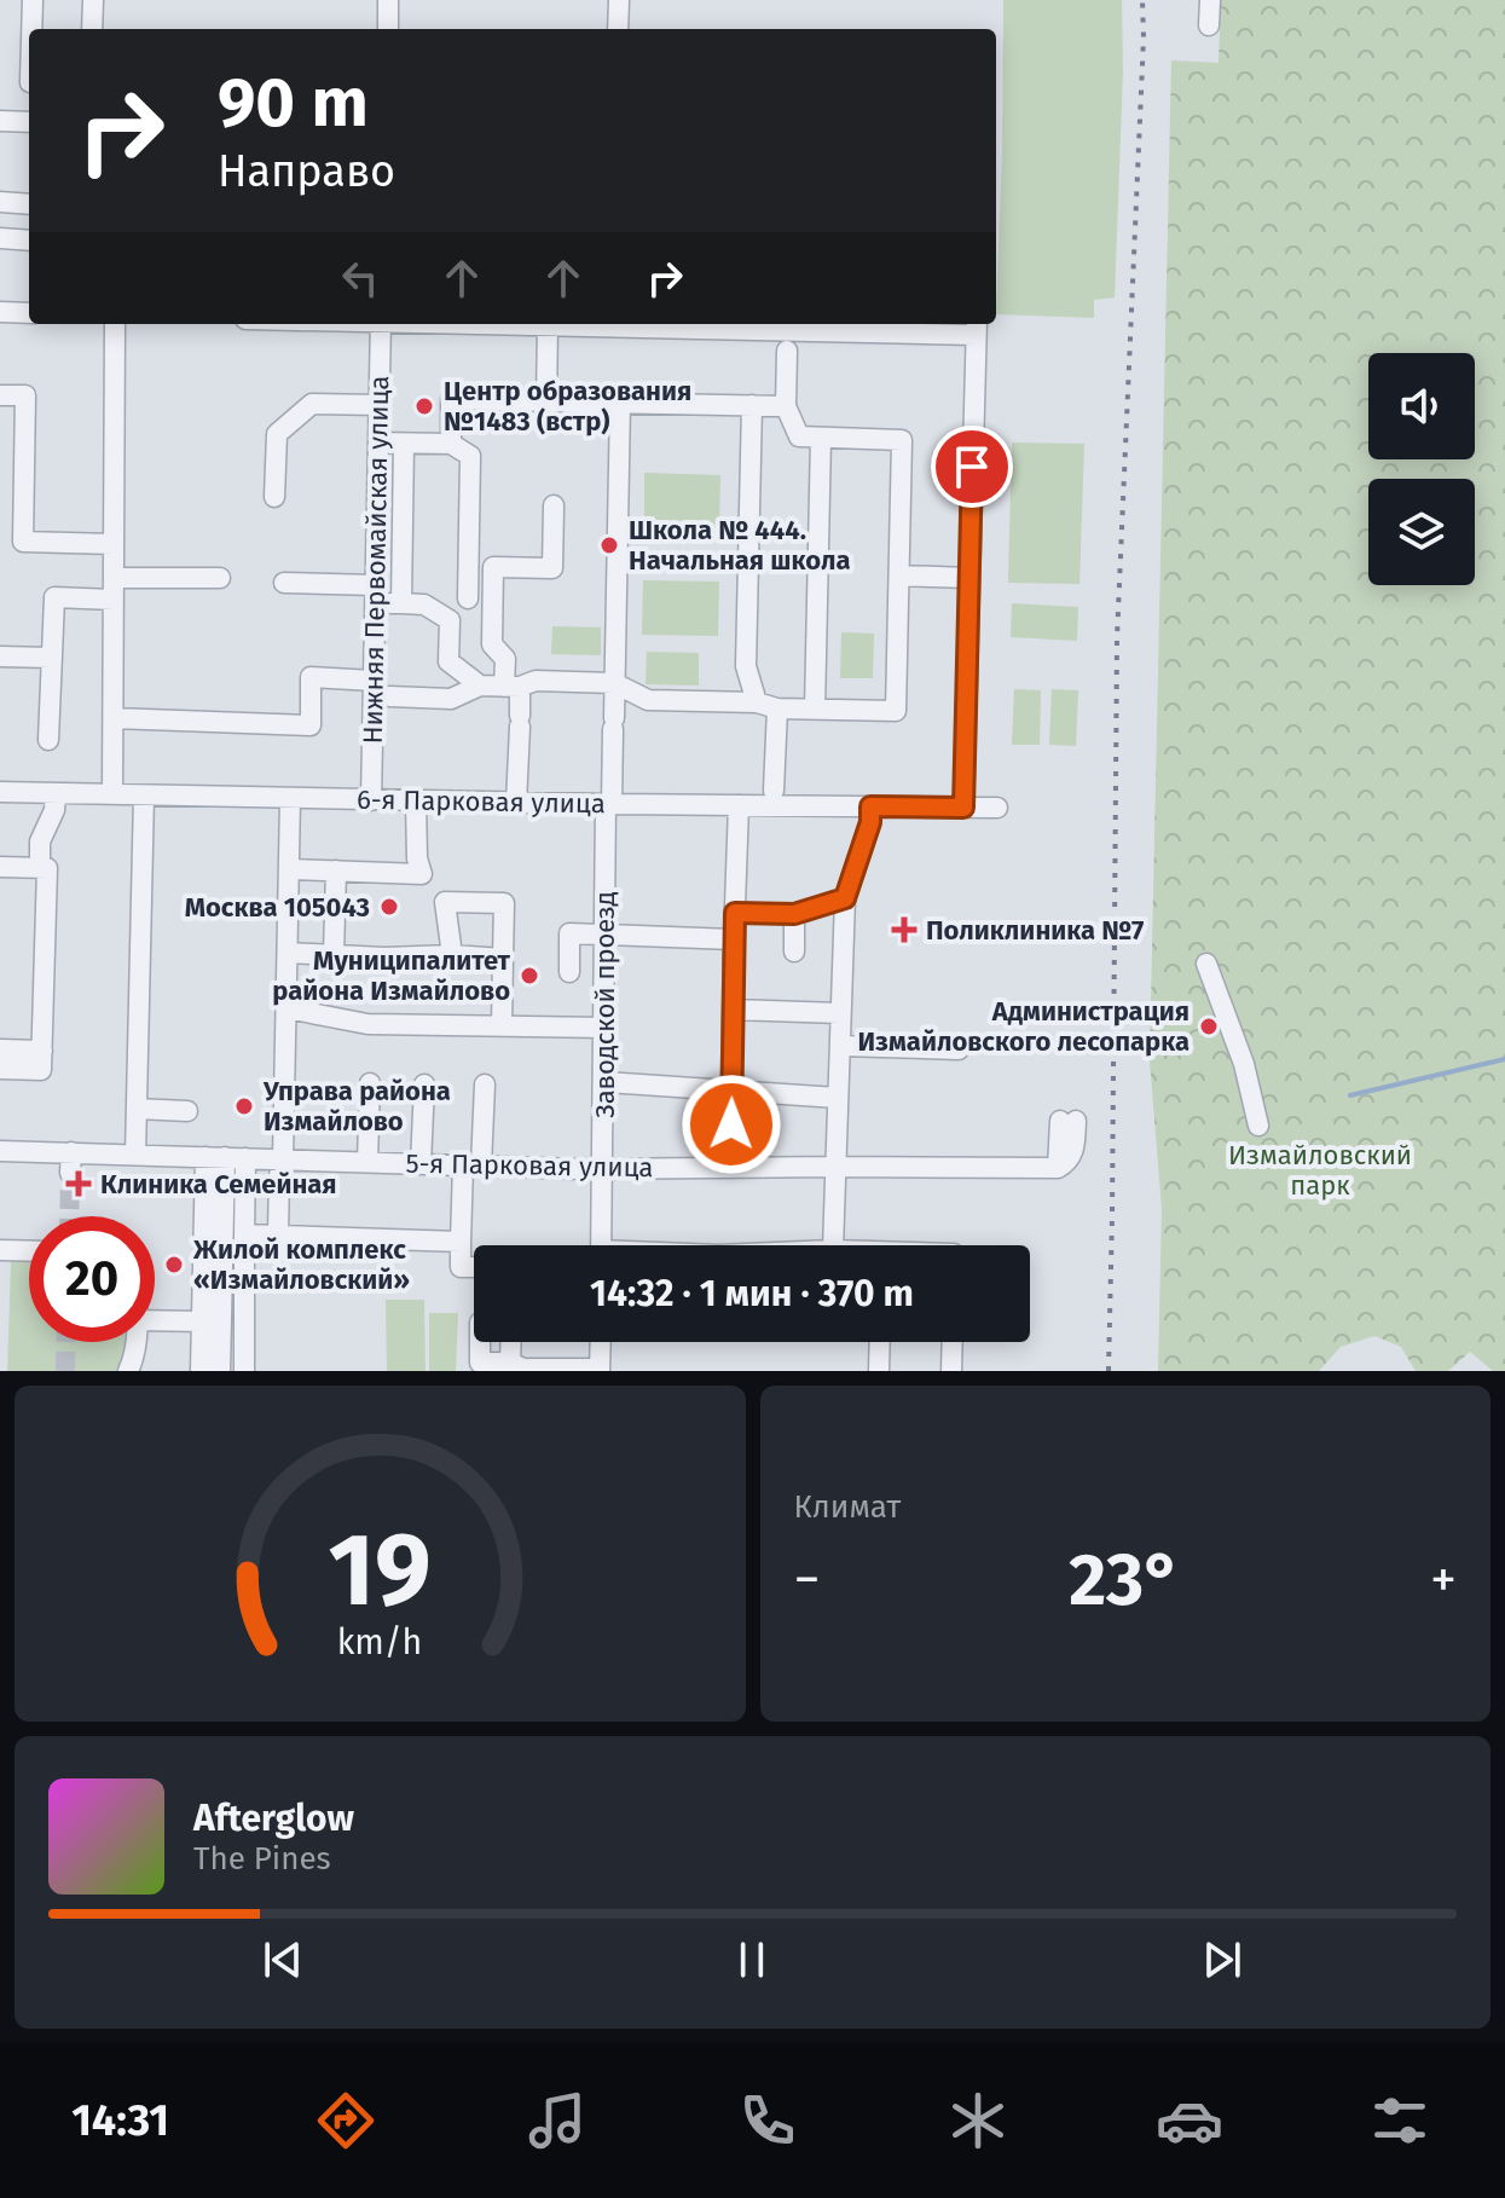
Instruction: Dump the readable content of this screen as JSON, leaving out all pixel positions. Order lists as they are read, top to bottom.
{
  "streets": {
    "street": [
      "Нижняя Первомайская улица",
      "6-я Парковая улица",
      "Заводской проезд",
      "5-я Парковая улица"
    ]
  },
  "crossings": [
    ["Нижняя Первомайская улица", "6-я Парковая улица"],
    ["6-я Парковая улица", "Заводской проезд"],
    ["Заводской проезд", "5-я Парковая улица"]
  ],
  "parks": ["Измайловский парк"],
  "places": {
    "other": [
      "Центр образования №1483 (встр)",
      "Школа № 444. Начальная школа",
      "Москва 105043",
      "Муниципалитет района Измайлово",
      "Администрация Измайловского лесопарка",
      "Управа района Измайлово",
      "Жилой комплекс «Измайловский»"
    ],
    "health": ["Поликлиника №7", "Клиника Семейная"]
  },
  "page": {
    "turn": ["90 m", "Направо"],
    "limit": "20",
    "trip": "14:32 · 1 мин · 370 m",
    "tile": "Климат",
    "heat": ["−", "23°", "+"],
    "song": ["Afterglow", "The Pines"],
    "tabs": "14:31",
    "gauge": ["19", "km/h"]
  }
}
